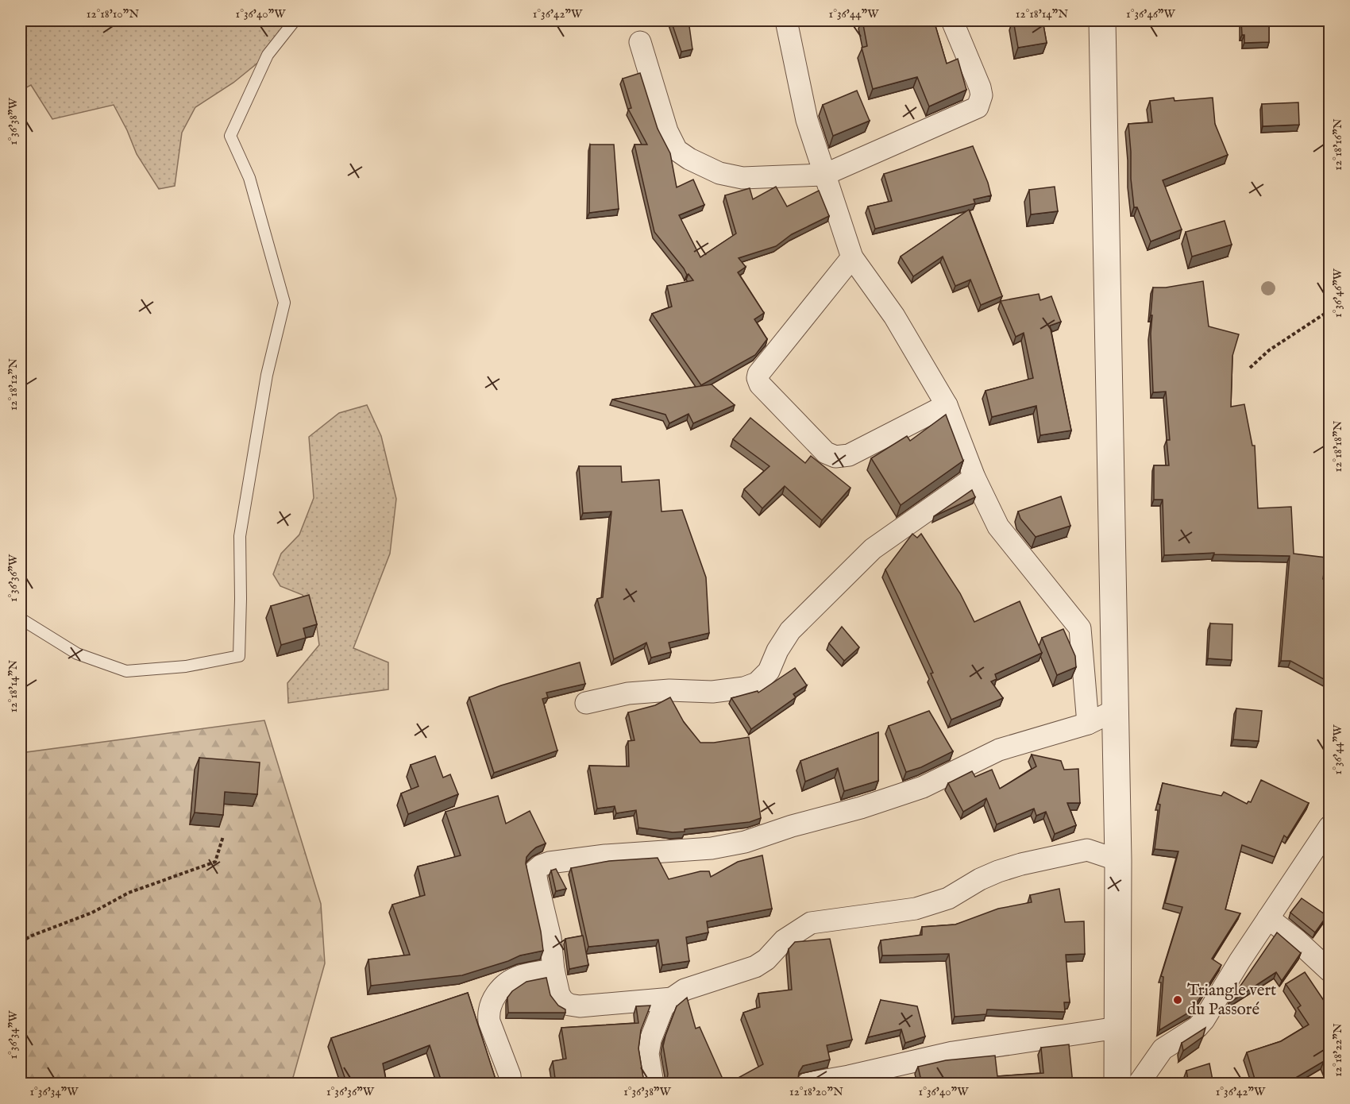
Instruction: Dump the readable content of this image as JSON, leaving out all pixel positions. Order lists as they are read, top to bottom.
{
  "places": ["Triangle vert du Passoré"],
  "coordinates": [
    "12°18'10\"N",
    "1°36'40\"W",
    "1°36'42\"W",
    "1°36'44\"W",
    "12°18'14\"N",
    "1°36'46\"W",
    "1°36'38\"W",
    "12°18'16\"N",
    "12°18'12\"N",
    "12°18'18\"N",
    "1°36'36\"W",
    "1°36'34\"W",
    "12°18'22\"N",
    "12°18'20\"N"
  ]
}
